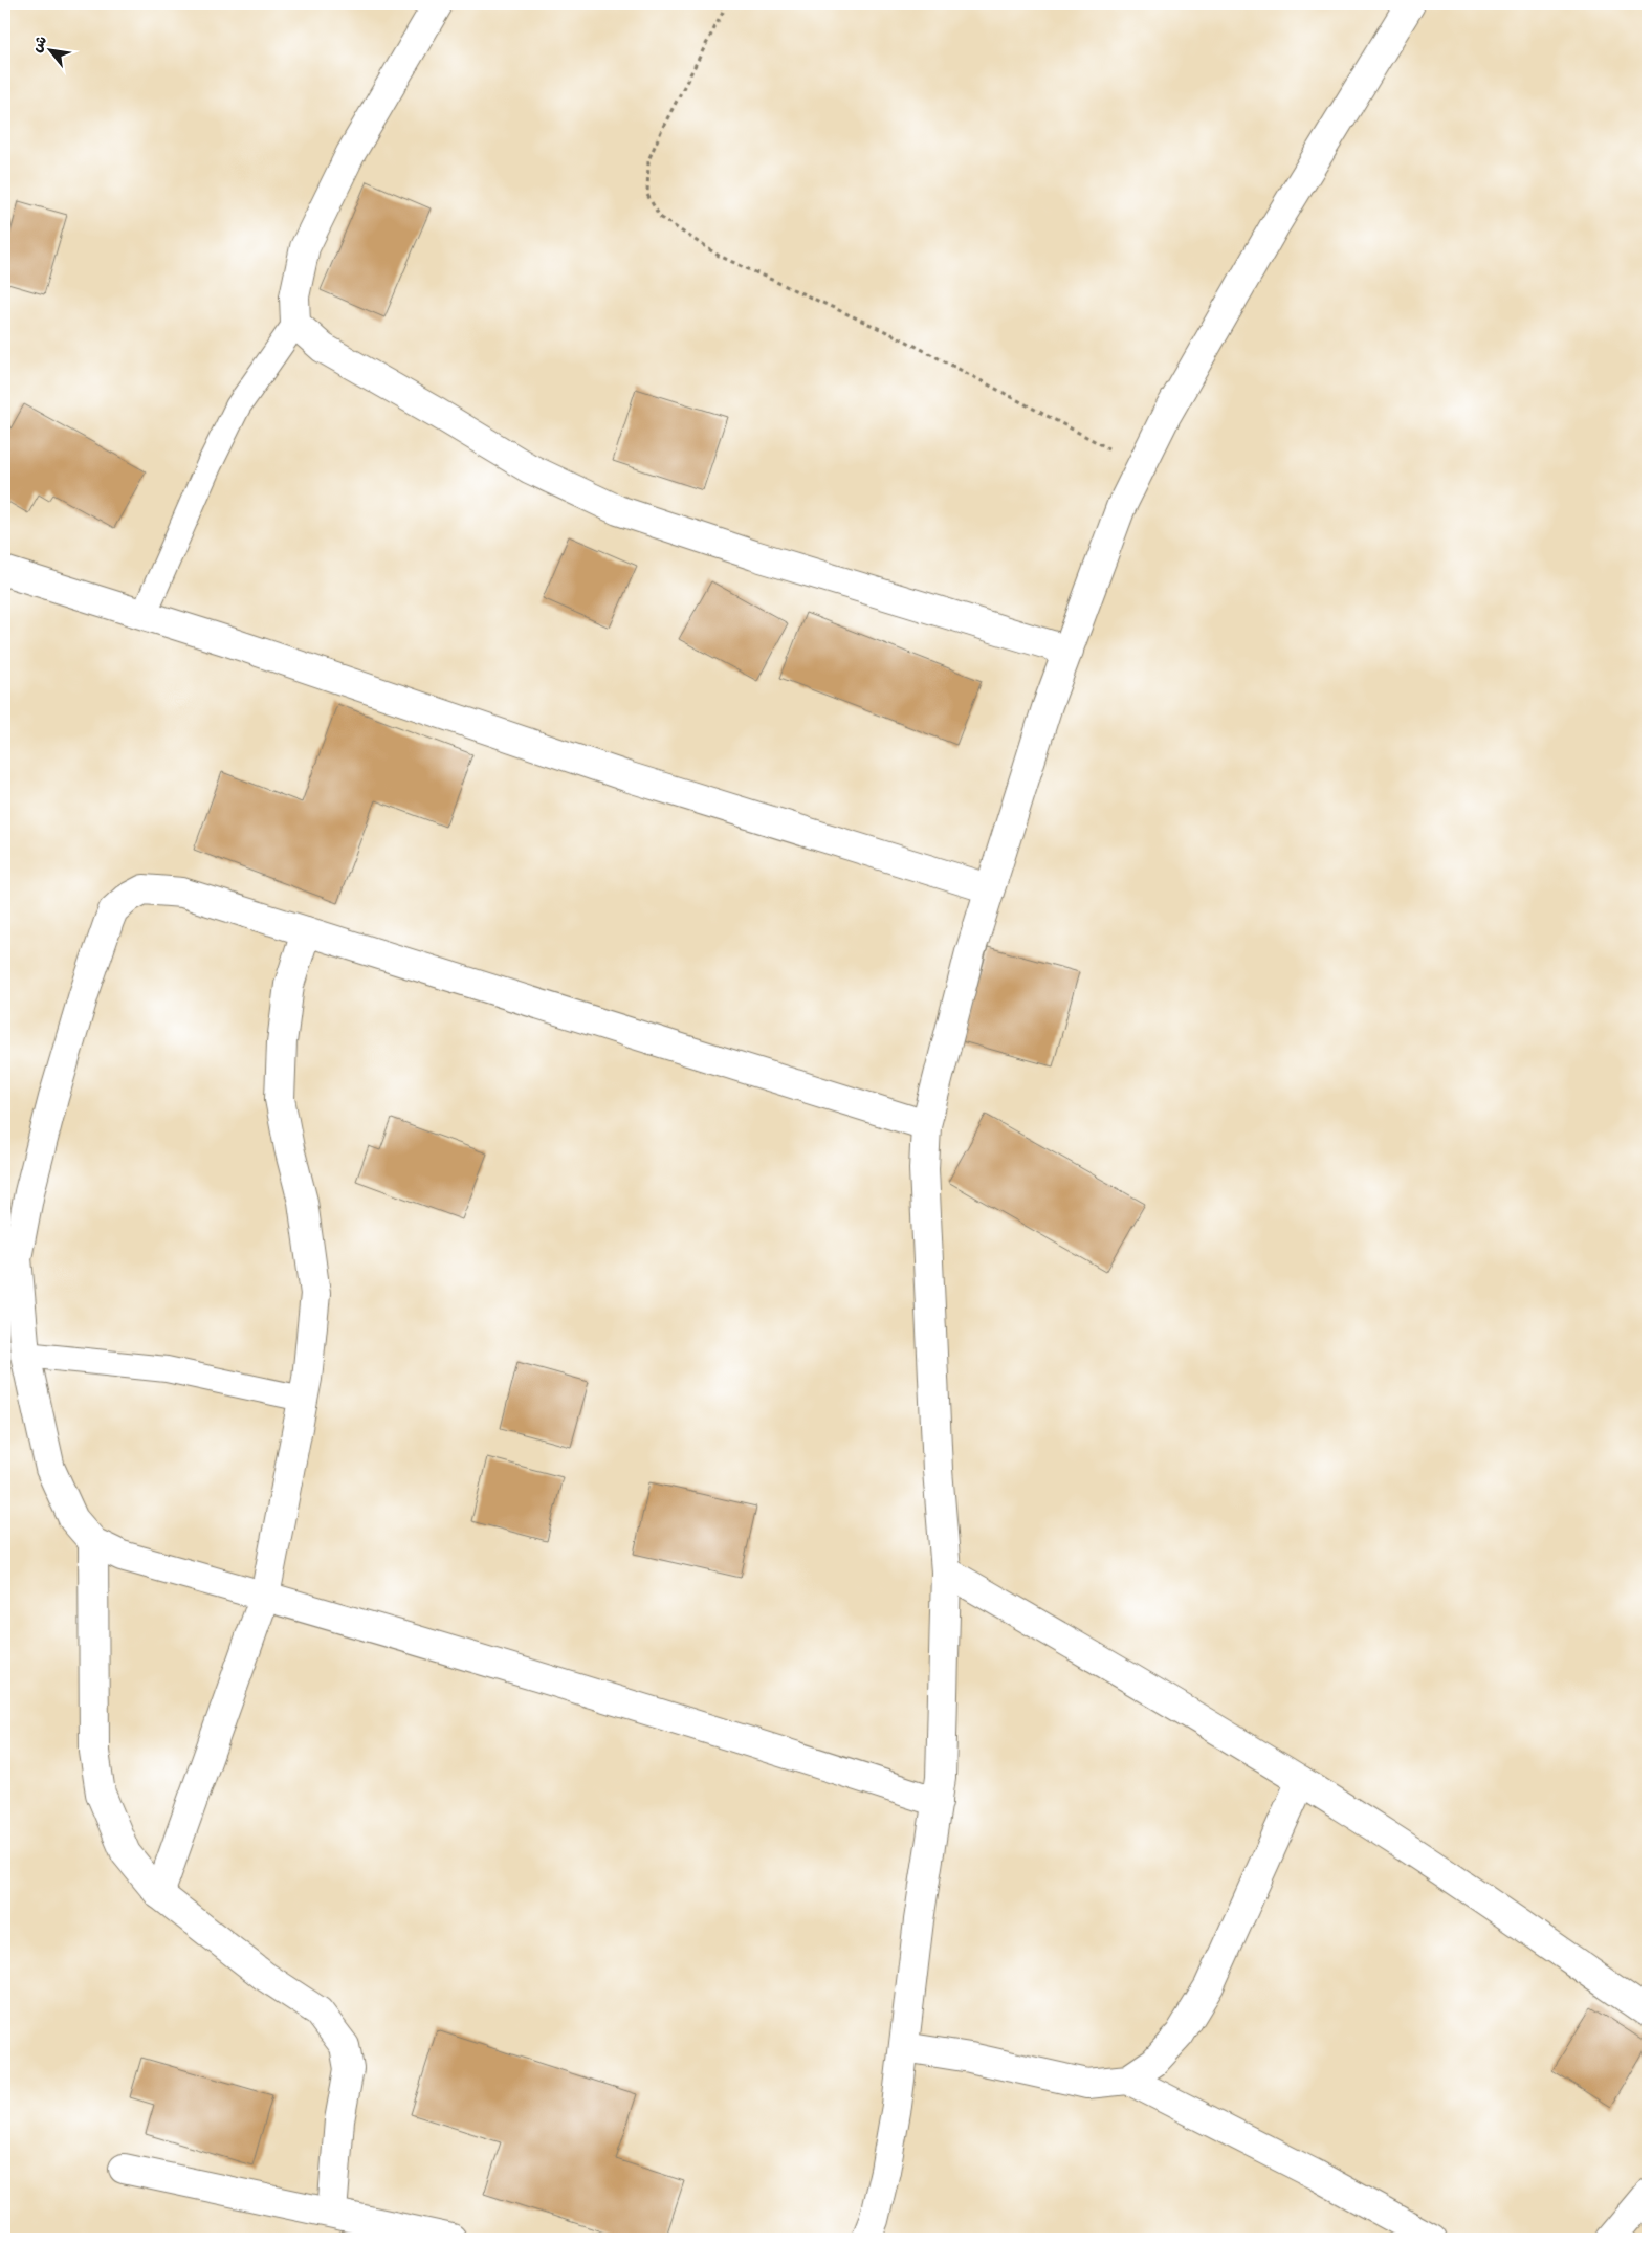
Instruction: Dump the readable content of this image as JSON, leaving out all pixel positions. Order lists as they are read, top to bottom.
{
  "north": "top left"
}
